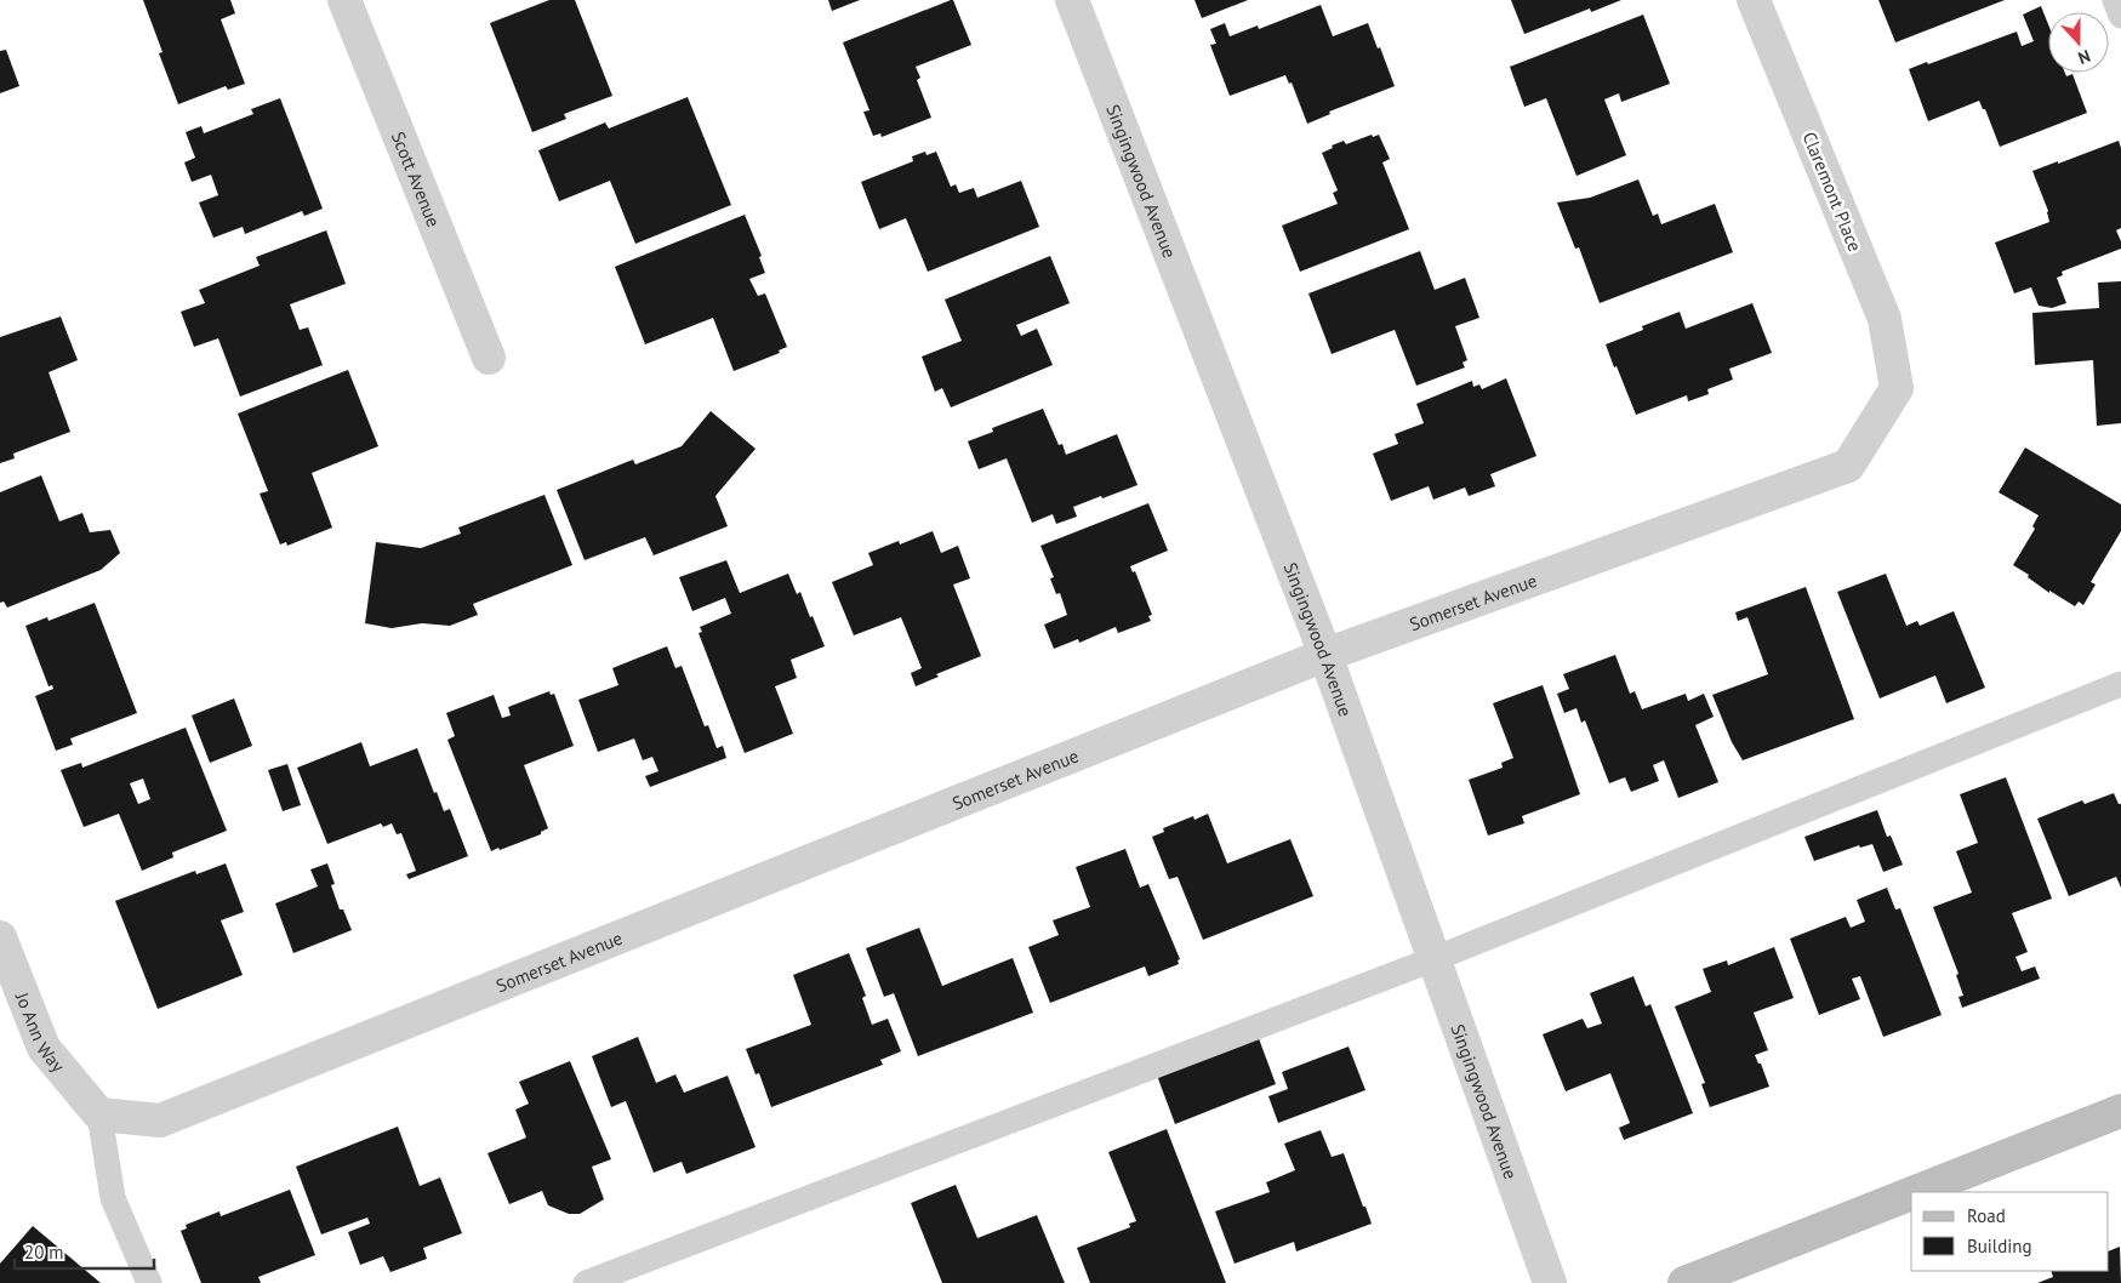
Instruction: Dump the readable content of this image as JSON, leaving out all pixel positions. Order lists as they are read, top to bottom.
{
  "streets": {
    "street": [
      "Scott Avenue",
      "Singingwood Avenue",
      "Claremont Place",
      "Somerset Avenue",
      "Jo Ann Way"
    ]
  },
  "crossings": [
    ["Singingwood Avenue", "Somerset Avenue"],
    ["Claremont Place", "Somerset Avenue"],
    ["Somerset Avenue", "Jo Ann Way"]
  ],
  "legend": ["Road", "Building"],
  "scale_bar": "20 m",
  "north": "bottom"
}
